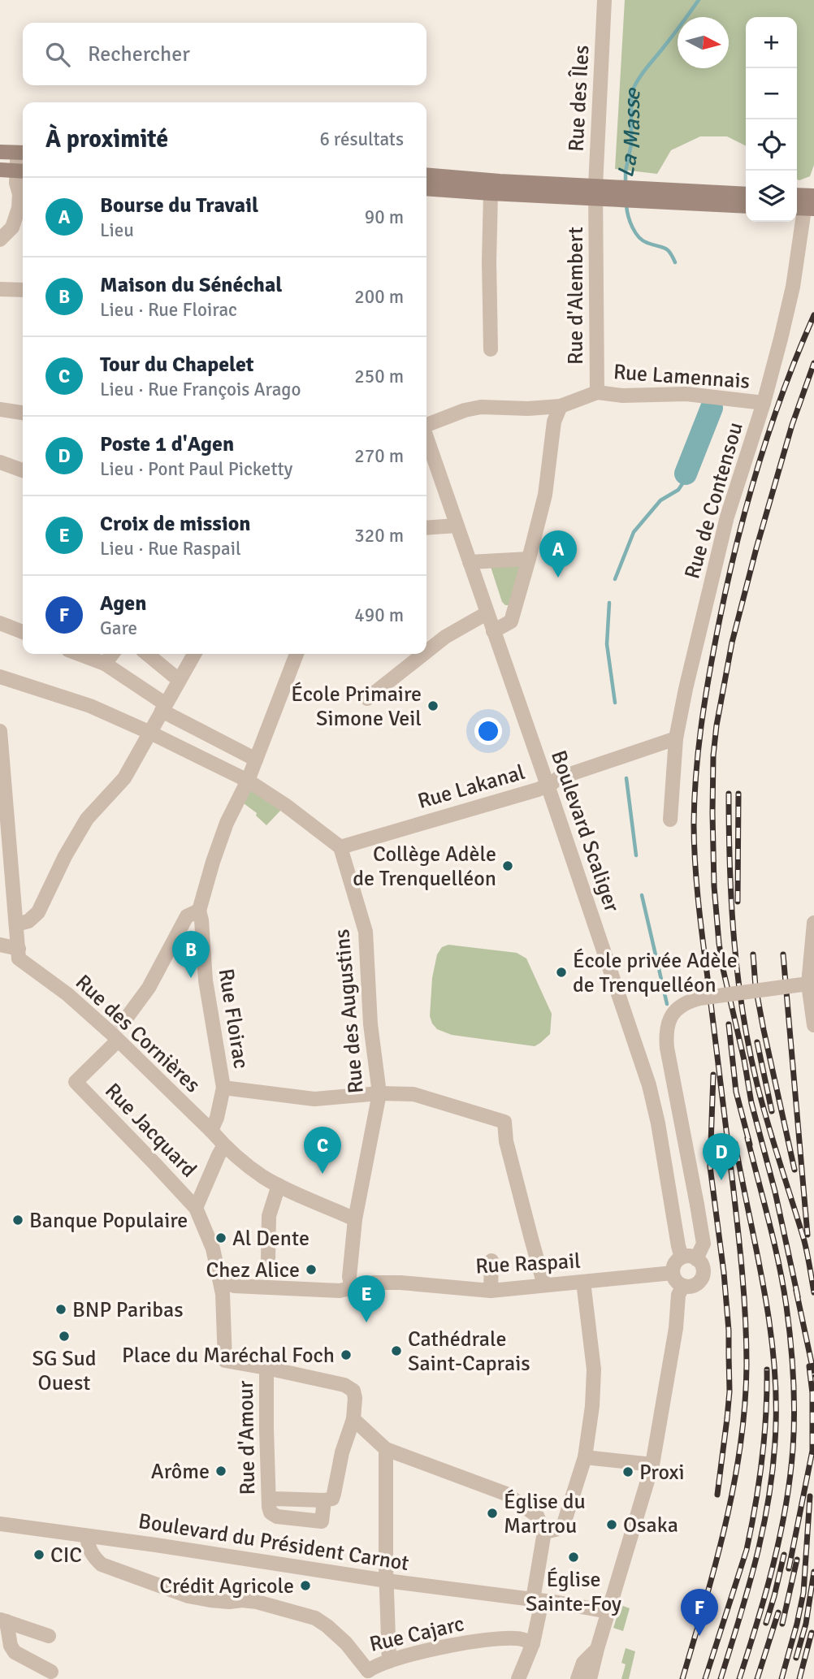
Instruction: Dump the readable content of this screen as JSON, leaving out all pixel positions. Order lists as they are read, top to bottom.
{
  "streets": {
    "street": [
      "Rue des Îles",
      "Rue d'Alembert",
      "Rue Lamennais",
      "Rue de Contensou",
      "Rue Lakanal",
      "Boulevard Scaliger",
      "Rue des Augustins",
      "Rue Floirac",
      "Rue des Cornières",
      "Rue Jacquard",
      "Rue Raspail",
      "Rue d'Amour",
      "Boulevard du Président Carnot",
      "Rue Cajarc"
    ]
  },
  "crossings": [
    ["Rue des Îles", "Rue d'Alembert"],
    ["Rue d'Alembert", "Rue Lamennais"],
    ["Rue Lamennais", "Rue de Contensou"],
    ["Rue de Contensou", "Rue Lakanal"],
    ["Rue Lakanal", "Boulevard Scaliger"],
    ["Rue Lakanal", "Rue des Augustins"],
    ["Boulevard Scaliger", "Rue Raspail"],
    ["Rue des Augustins", "Rue des Cornières"],
    ["Rue des Augustins", "Rue Raspail"],
    ["Rue Floirac", "Rue des Cornières"],
    ["Rue des Cornières", "Rue Jacquard"],
    ["Boulevard du Président Carnot", "Rue Cajarc"]
  ],
  "water": ["La Masse"],
  "places": [
    "École Primaire Simone Veil",
    "Collège Adèle de Trenquelléon",
    "École privée Adèle de Trenquelléon",
    "Banque Populaire",
    "Al Dente",
    "Chez Alice",
    "BNP Paribas",
    "SG Sud Ouest",
    "Cathédrale Saint-Caprais",
    "Place du Maréchal Foch",
    "Arôme",
    "Proxi",
    "Église du Martrou",
    "Osaka",
    "CIC",
    "Église Sainte-Foy",
    "Crédit Agricole"
  ],
  "north": "right",
  "page": {
    "map_buttons": ["+", "−"],
    "search": "Rechercher",
    "heading": ["À proximité", "6 résultats"],
    "list": [
      {
        "mark": "A",
        "name": "Bourse du Travail",
        "note": "Lieu",
        "value": "90 m"
      },
      {
        "mark": "B",
        "name": "Maison du Sénéchal",
        "note": "Lieu · Rue Floirac",
        "value": "200 m"
      },
      {
        "mark": "C",
        "name": "Tour du Chapelet",
        "note": "Lieu · Rue François Arago",
        "value": "250 m"
      },
      {
        "mark": "D",
        "name": "Poste 1 d'Agen",
        "note": "Lieu · Pont Paul Picketty",
        "value": "270 m"
      },
      {
        "mark": "E",
        "name": "Croix de mission",
        "note": "Lieu · Rue Raspail",
        "value": "320 m"
      },
      {
        "mark": "F",
        "name": "Agen",
        "note": "Gare",
        "value": "490 m"
      }
    ],
    "pins": [
      "A",
      "B",
      "C",
      "D",
      "E",
      "F"
    ]
  }
}
